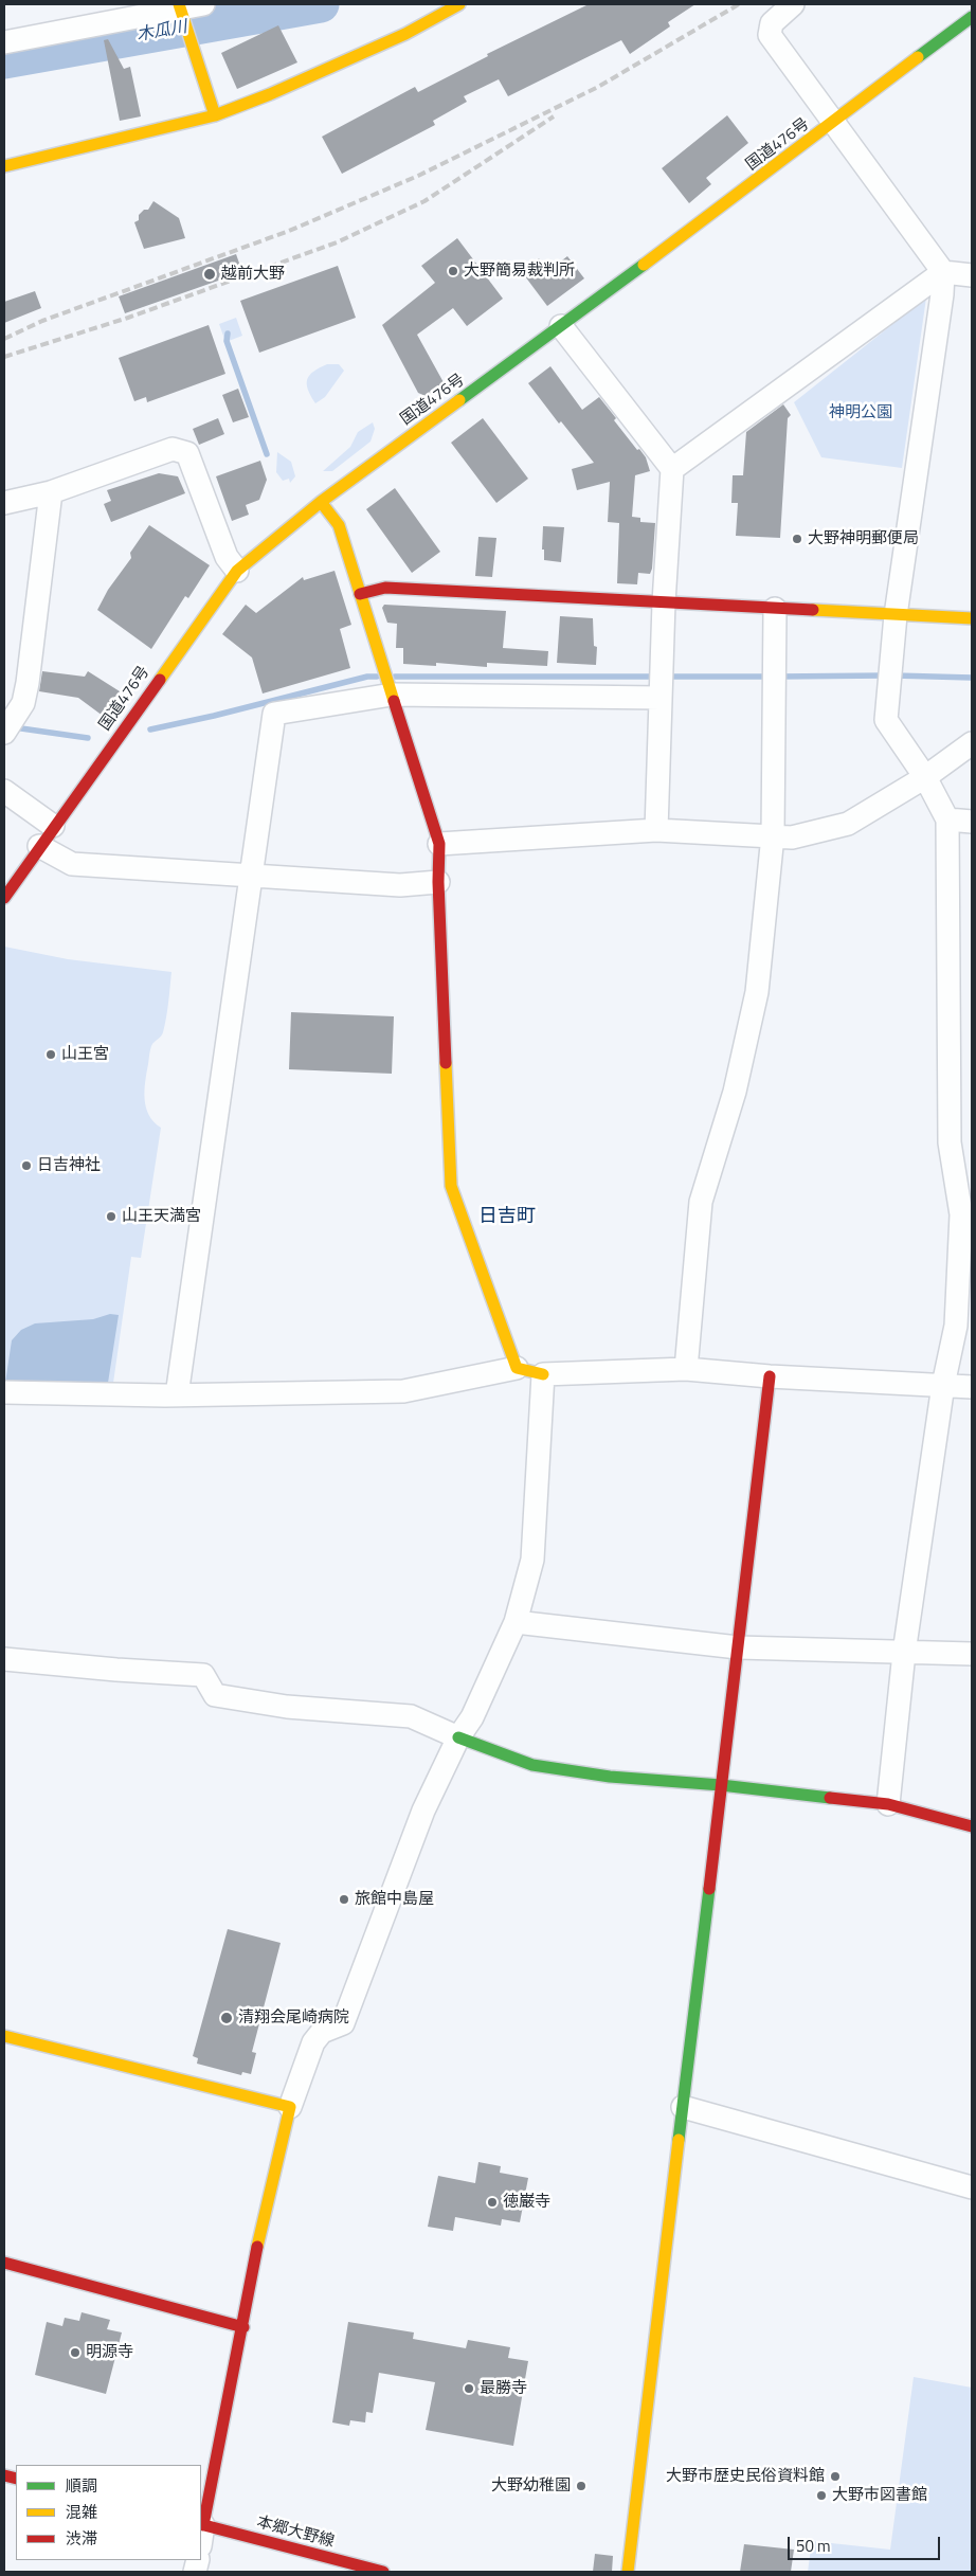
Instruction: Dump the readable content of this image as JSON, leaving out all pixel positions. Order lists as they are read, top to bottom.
{
  "streets": {
    "main road": ["国道476号", "本郷大野線"]
  },
  "districts": ["日吉町"],
  "water": ["木瓜川"],
  "parks": ["神明公園"],
  "places": [
    "大野簡易裁判所",
    "越前大野",
    "大野神明郵便局",
    "山王宮",
    "日吉神社",
    "山王天満宮",
    "旅館中島屋",
    "清翔会尾崎病院",
    "徳巌寺",
    "明源寺",
    "最勝寺",
    "大野市歴史民俗資料館",
    "大野幼稚園",
    "大野市図書館"
  ],
  "legend": ["順調", "混雑", "渋滞"],
  "scale_bar": "50 m"
}
